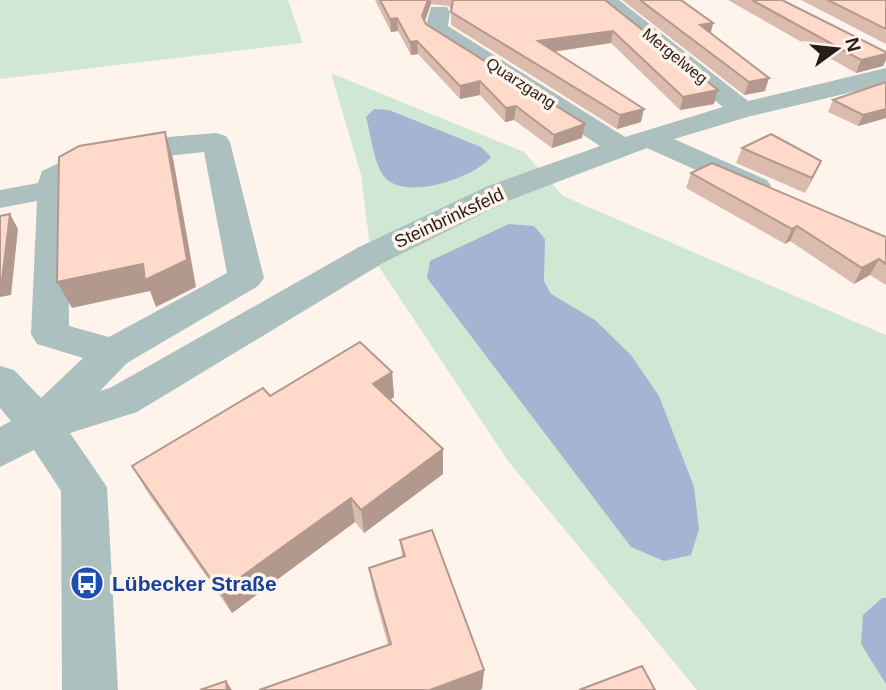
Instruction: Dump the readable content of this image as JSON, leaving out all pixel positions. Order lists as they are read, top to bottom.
{
  "streets": {
    "street": ["Mergelweg", "Quarzgang", "Steinbrinksfeld"]
  },
  "crossings": [
    ["Mergelweg", "Steinbrinksfeld"],
    ["Quarzgang", "Steinbrinksfeld"]
  ],
  "places": {
    "bus stop": ["Lübecker Straße"]
  },
  "north": "right"
}
